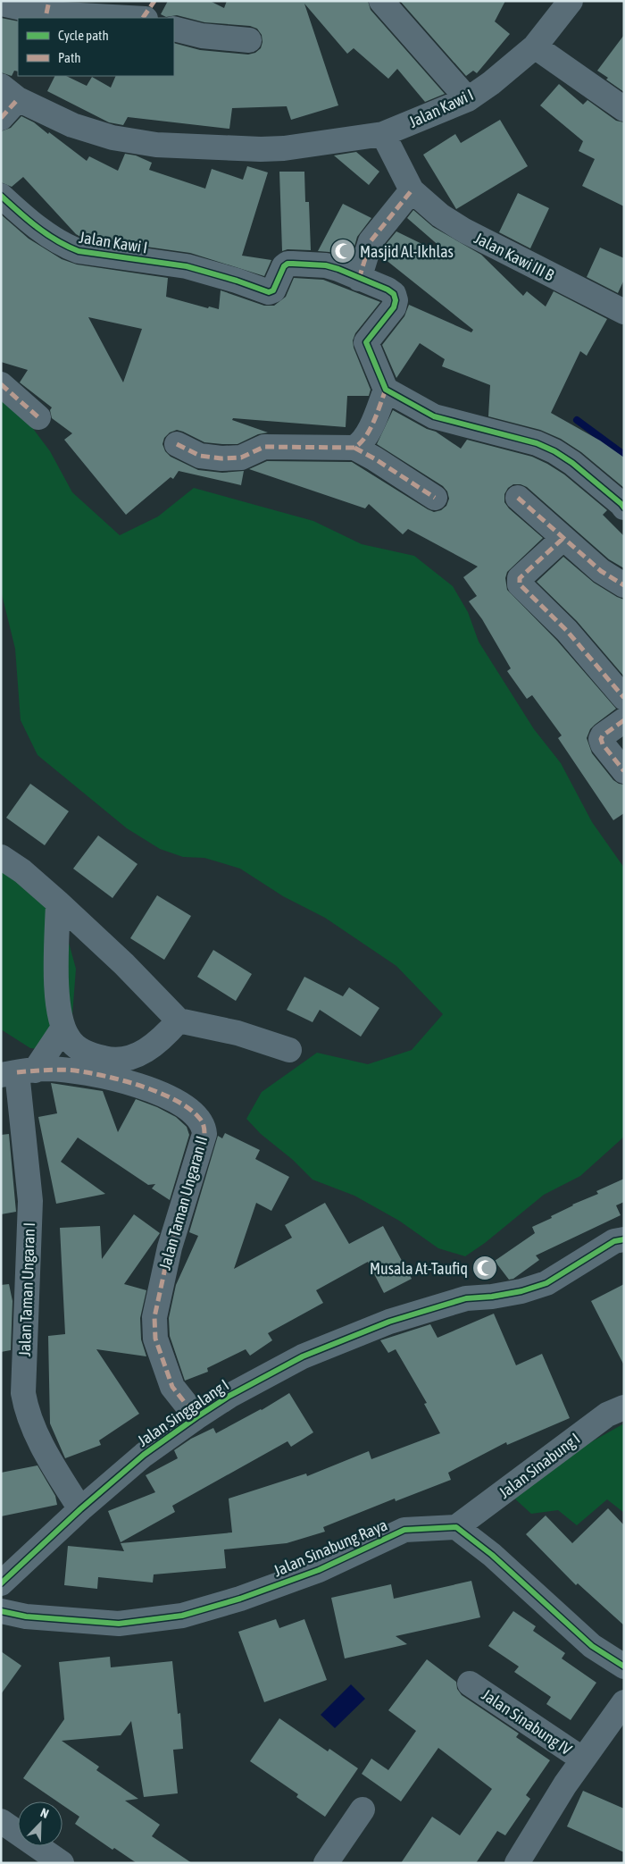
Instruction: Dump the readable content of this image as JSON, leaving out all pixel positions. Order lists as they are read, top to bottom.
{
  "streets": {
    "street": [
      "Jalan Kawi I",
      "Jalan Kawi III B",
      "Jalan Taman Ungaran II",
      "Jalan Taman Ungaran I",
      "Jalan Singgalang I",
      "Jalan Sinabung I",
      "Jalan Sinabung Raya",
      "Jalan Sinabung IV"
    ]
  },
  "crossings": [
    ["Jalan Kawi I", "Jalan Kawi III B"],
    ["Jalan Taman Ungaran II", "Jalan Taman Ungaran I"],
    ["Jalan Taman Ungaran II", "Jalan Singgalang I"],
    ["Jalan Taman Ungaran I", "Jalan Singgalang I"],
    ["Jalan Sinabung I", "Jalan Sinabung Raya"]
  ],
  "places": {
    "mosque": ["Masjid Al-Ikhlas", "Musala At-Taufiq"]
  },
  "legend": ["Cycle path", "Path"],
  "north": "top right"
}
